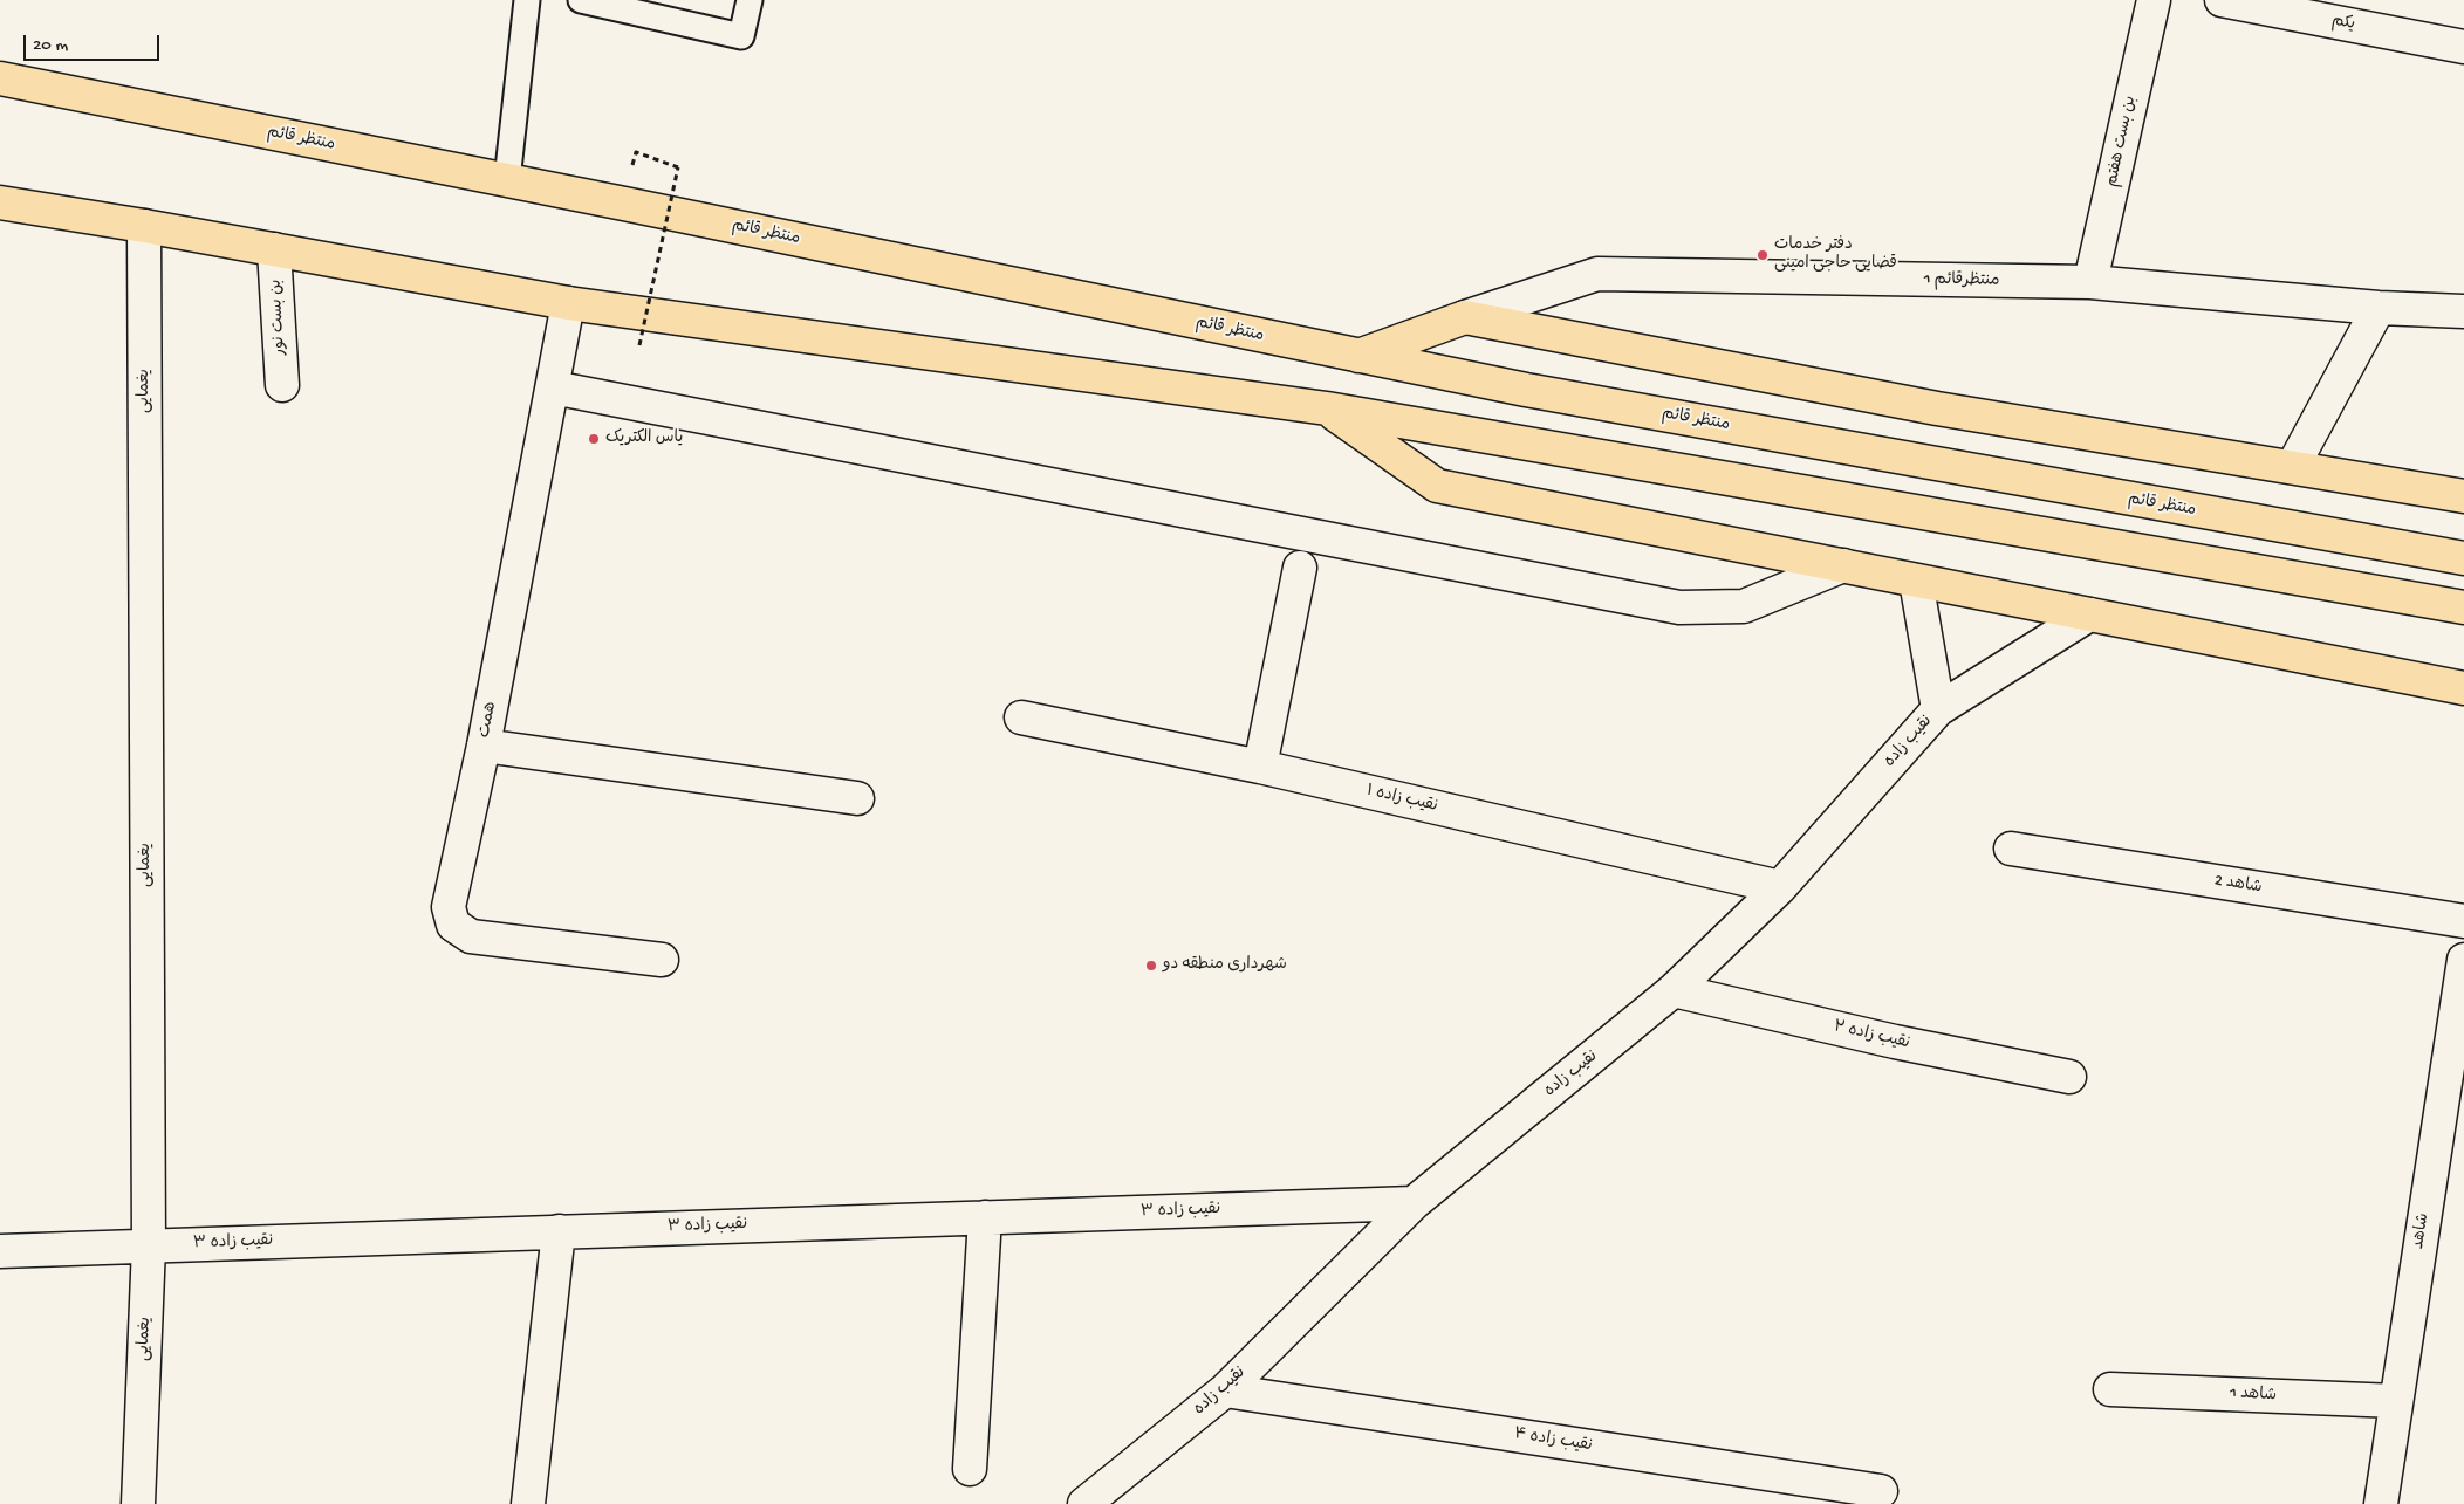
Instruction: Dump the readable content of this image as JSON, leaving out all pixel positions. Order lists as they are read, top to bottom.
{
  "streets": {
    "main road": ["منتظر قائم"],
    "street": [
      "یکم",
      "بن بست هفتم",
      "منتظرقائم 1",
      "بن بست نور",
      "یغمایی",
      "همت",
      "نقیب زاده",
      "نقیب زاده ۱",
      "شاهد 2",
      "نقیب زاده ۲",
      "نقیب زاده ۳",
      "شاهد",
      "شاهد 1",
      "نقیب زاده ۴"
    ]
  },
  "crossings": [
    ["بن بست هفتم", "منتظرقائم 1"],
    ["یغمایی", "نقیب زاده ۳"],
    ["نقیب زاده", "نقیب زاده ۱"],
    ["نقیب زاده", "نقیب زاده ۲"],
    ["نقیب زاده", "نقیب زاده ۳"],
    ["نقیب زاده", "نقیب زاده ۴"],
    ["شاهد", "شاهد 1"]
  ],
  "places": ["دفتر خدمات قضایی حاجی امینی", "یاس الکتریک", "شهرداری منطقه دو"],
  "scale_bar": "20 m"
}
